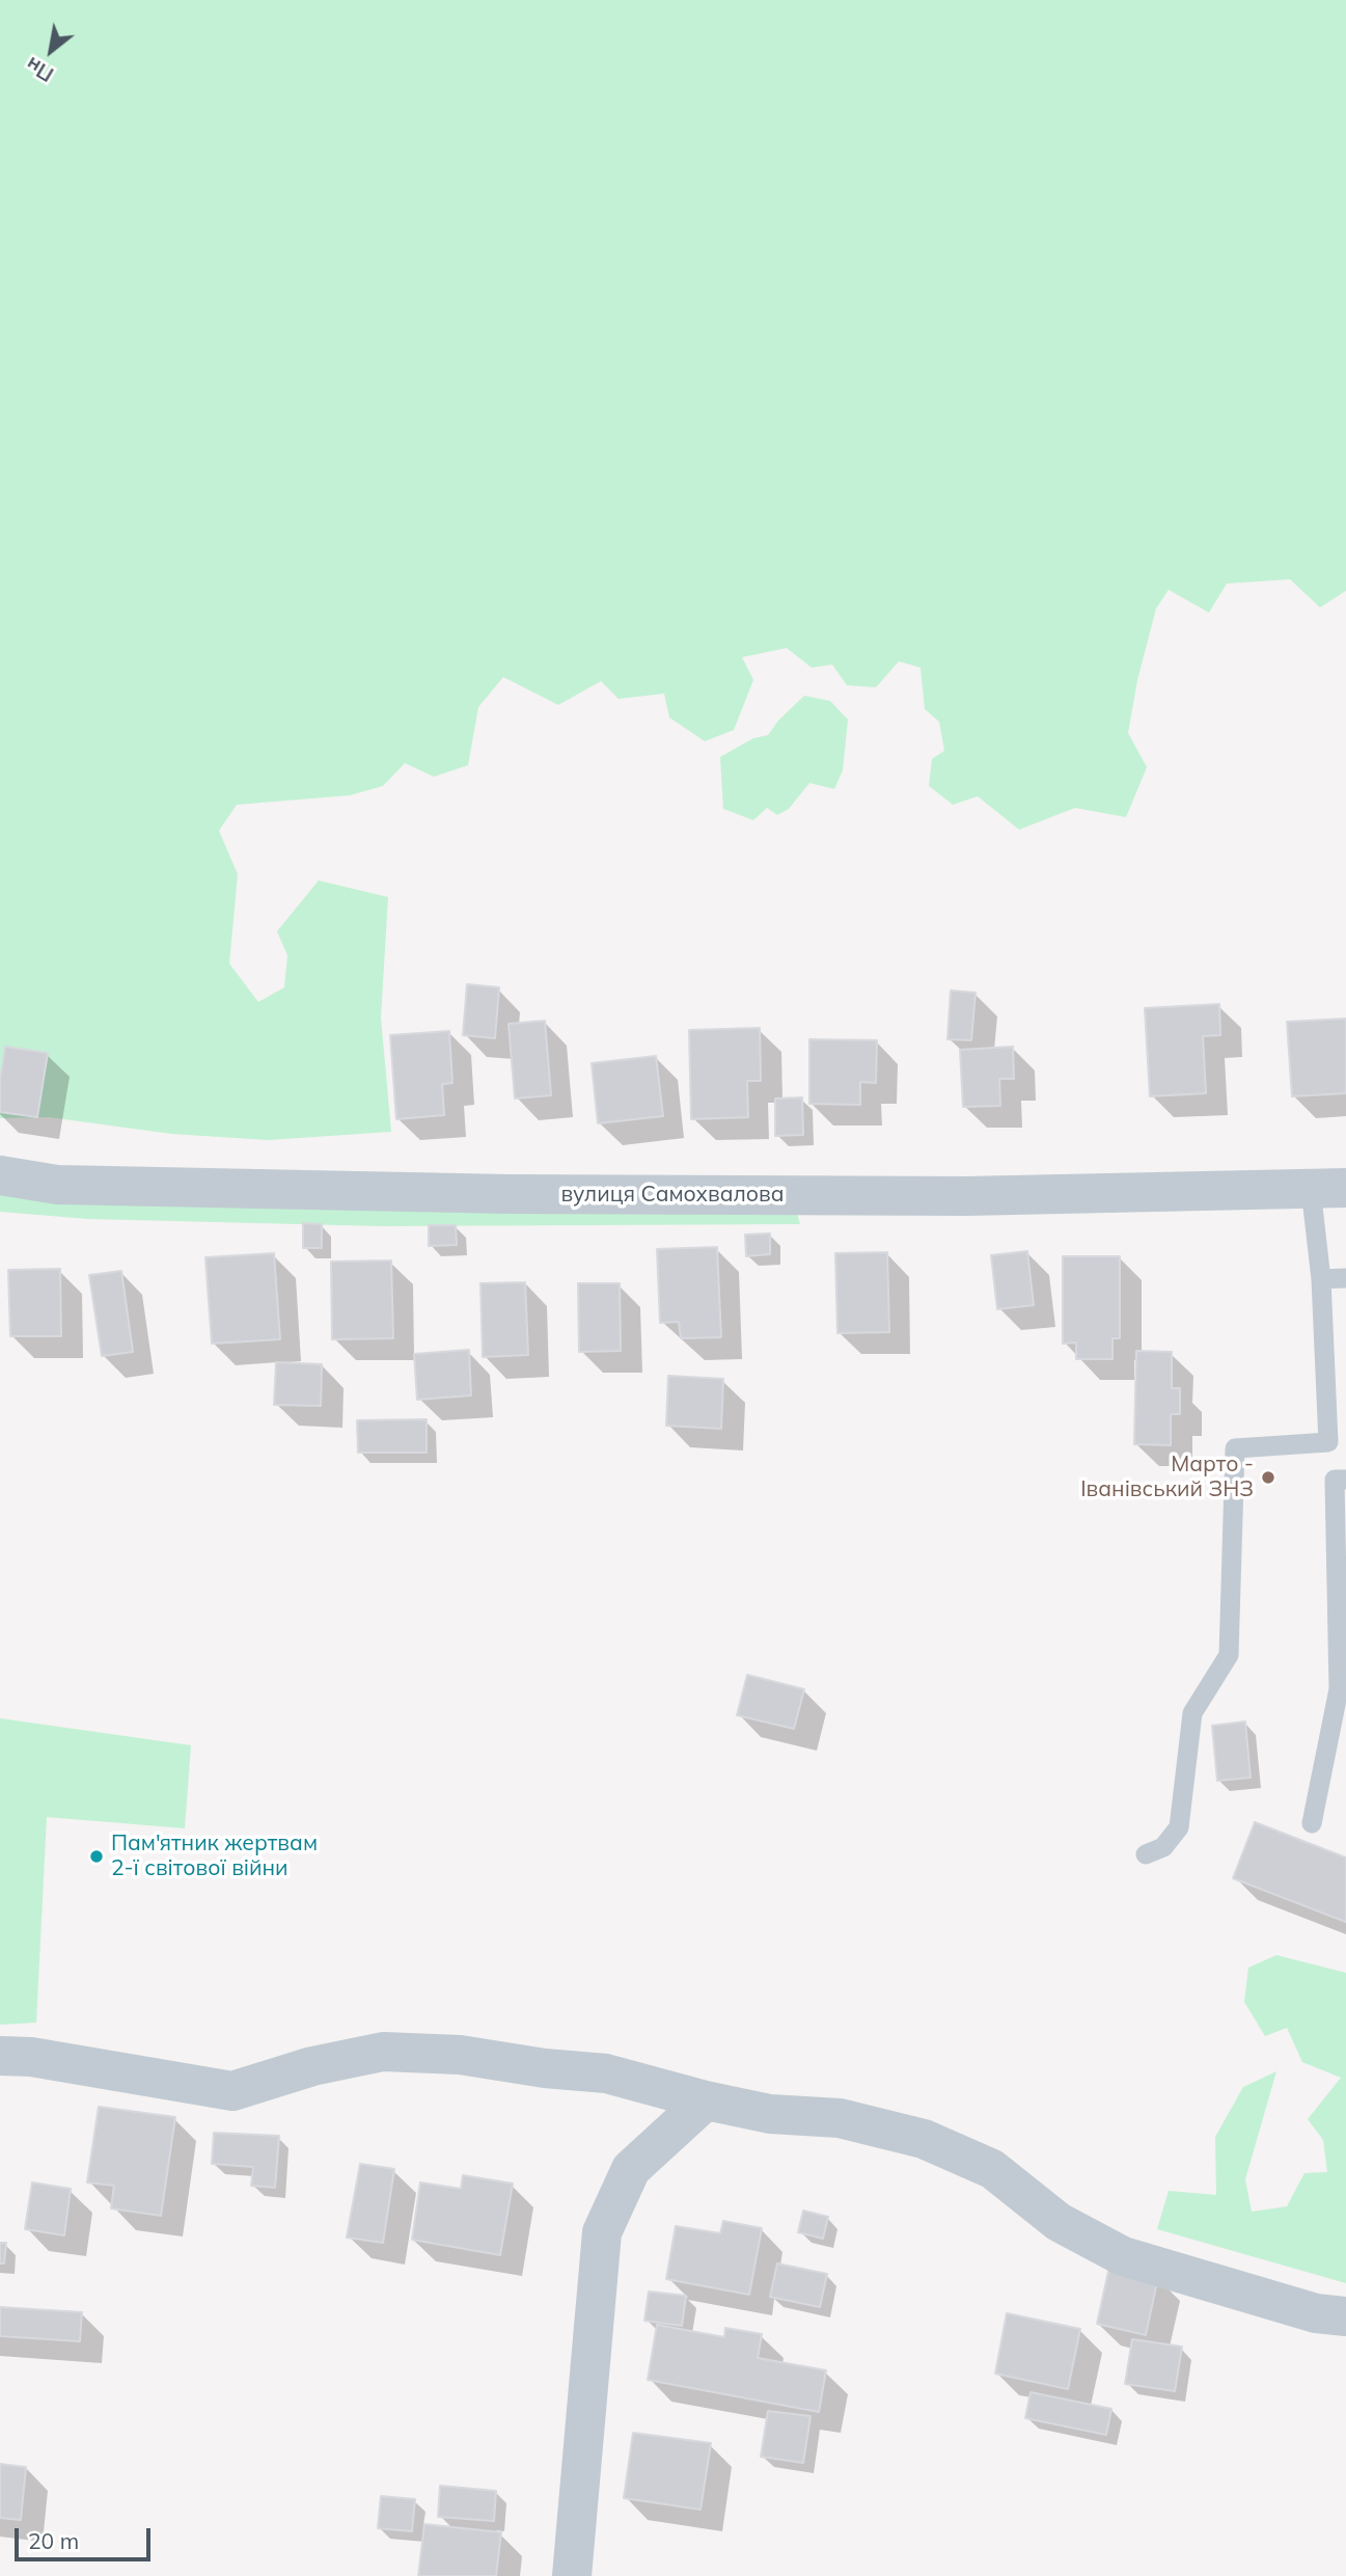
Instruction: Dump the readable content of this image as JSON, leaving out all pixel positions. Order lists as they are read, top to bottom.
{
  "streets": {
    "street": ["вулиця Самохвалова"]
  },
  "places": ["Марто - Іванівський ЗНЗ", "Пам'ятник жертвам 2-ї світової війни"],
  "scale_bar": "20 m",
  "north": "bottom left"
}
